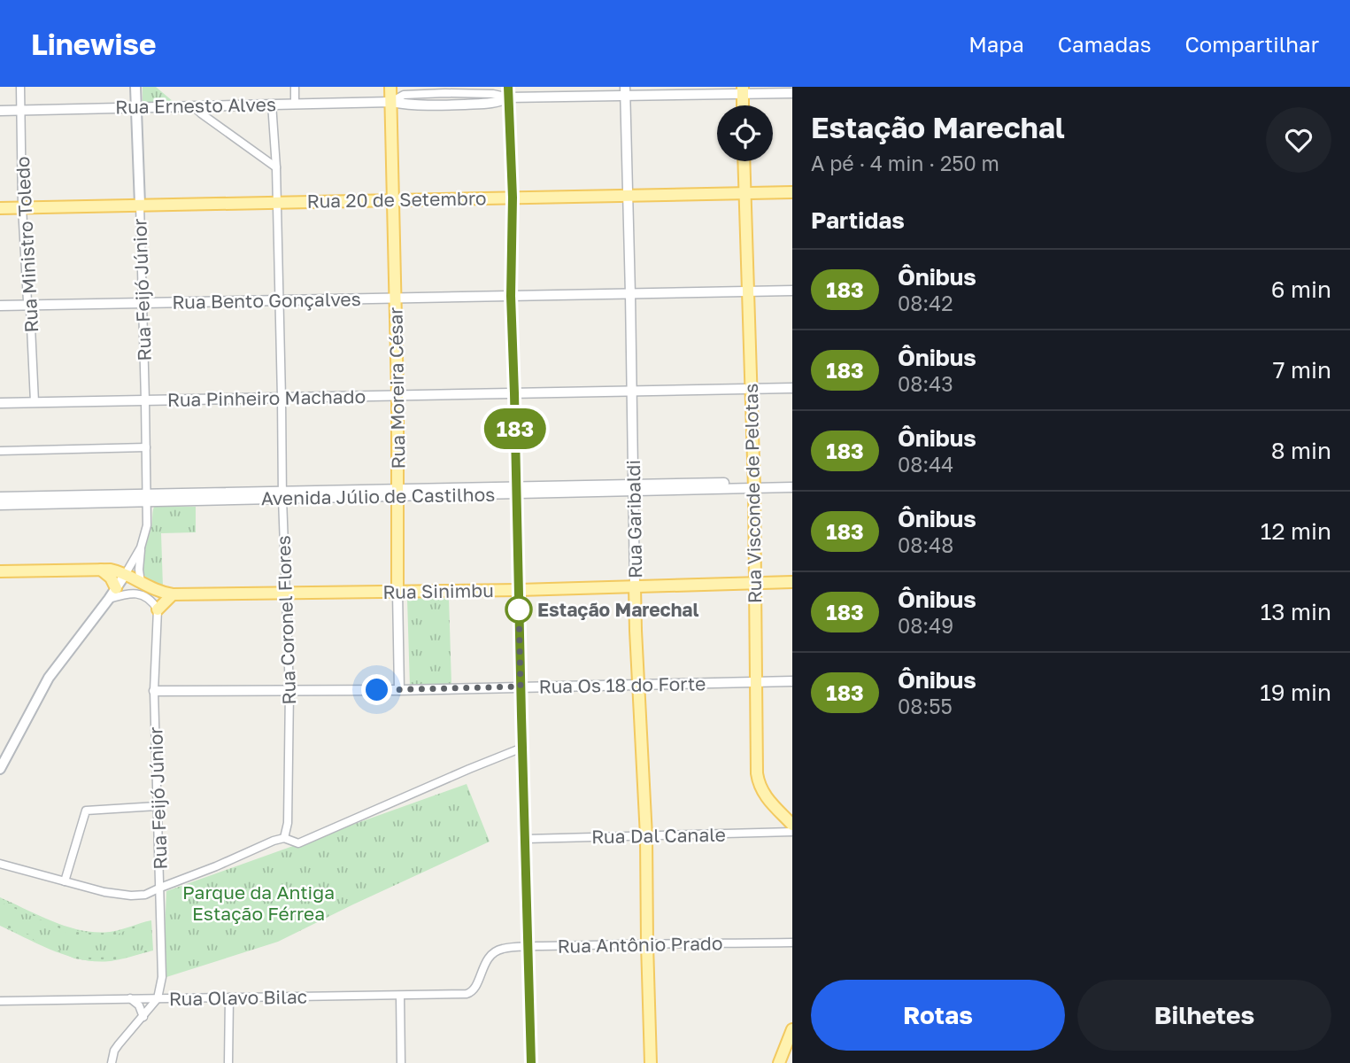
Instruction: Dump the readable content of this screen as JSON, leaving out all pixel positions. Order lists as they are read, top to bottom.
{
  "streets": {
    "main road": [
      "Rua 20 de Setembro",
      "Rua Feijó Júnior",
      "Rua Moreira César",
      "Rua Visconde de Pelotas",
      "Rua Garibaldi",
      "Rua Sinimbu"
    ],
    "street": [
      "Rua Ernesto Alves",
      "Rua Ministro Toledo",
      "Rua Bento Gonçalves",
      "Rua Pinheiro Machado",
      "Avenida Júlio de Castilhos",
      "Rua Coronel Flores",
      "Rua Os 18 do Forte",
      "Rua Dal Canale",
      "Rua Antônio Prado",
      "Rua Olavo Bilac"
    ]
  },
  "crossings": [
    ["Rua Ernesto Alves", "Rua Ministro Toledo"],
    ["Rua Ernesto Alves", "Rua Feijó Júnior"],
    ["Rua Ernesto Alves", "Rua Moreira César"],
    ["Rua Ernesto Alves", "Rua Garibaldi"],
    ["Rua Ernesto Alves", "Rua Coronel Flores"],
    ["Rua 20 de Setembro", "Rua Ministro Toledo"],
    ["Rua 20 de Setembro", "Rua Feijó Júnior"],
    ["Rua 20 de Setembro", "Rua Moreira César"],
    ["Rua 20 de Setembro", "Rua Visconde de Pelotas"],
    ["Rua 20 de Setembro", "Rua Garibaldi"],
    ["Rua 20 de Setembro", "Rua Coronel Flores"],
    ["Rua Ministro Toledo", "Rua Bento Gonçalves"],
    ["Rua Ministro Toledo", "Rua Pinheiro Machado"],
    ["Rua Feijó Júnior", "Rua Bento Gonçalves"],
    ["Rua Feijó Júnior", "Rua Pinheiro Machado"],
    ["Rua Feijó Júnior", "Avenida Júlio de Castilhos"],
    ["Rua Feijó Júnior", "Rua Sinimbu"],
    ["Rua Feijó Júnior", "Rua Os 18 do Forte"],
    ["Rua Feijó Júnior", "Rua Olavo Bilac"],
    ["Rua Bento Gonçalves", "Rua Moreira César"],
    ["Rua Bento Gonçalves", "Rua Visconde de Pelotas"],
    ["Rua Bento Gonçalves", "Rua Garibaldi"],
    ["Rua Bento Gonçalves", "Rua Coronel Flores"],
    ["Rua Moreira César", "Rua Pinheiro Machado"],
    ["Rua Moreira César", "Avenida Júlio de Castilhos"],
    ["Rua Moreira César", "Rua Sinimbu"],
    ["Rua Moreira César", "Rua Os 18 do Forte"],
    ["Rua Pinheiro Machado", "Rua Visconde de Pelotas"],
    ["Rua Pinheiro Machado", "Rua Garibaldi"],
    ["Rua Pinheiro Machado", "Rua Coronel Flores"],
    ["Rua Visconde de Pelotas", "Avenida Júlio de Castilhos"],
    ["Rua Visconde de Pelotas", "Rua Sinimbu"],
    ["Rua Visconde de Pelotas", "Rua Os 18 do Forte"],
    ["Avenida Júlio de Castilhos", "Rua Garibaldi"],
    ["Avenida Júlio de Castilhos", "Rua Coronel Flores"],
    ["Rua Garibaldi", "Rua Sinimbu"],
    ["Rua Garibaldi", "Rua Os 18 do Forte"],
    ["Rua Garibaldi", "Rua Dal Canale"],
    ["Rua Garibaldi", "Rua Antônio Prado"],
    ["Rua Sinimbu", "Rua Coronel Flores"],
    ["Rua Coronel Flores", "Rua Os 18 do Forte"],
    ["Rua Antônio Prado", "Rua Olavo Bilac"]
  ],
  "parks": ["Parque da Antiga Estação Férrea"],
  "places": ["Estação Marechal"],
  "lines": ["bus line 183"],
  "page": {
    "header": "Linewise",
    "nav": ["Mapa", "Camadas", "Compartilhar"],
    "on_map": "183",
    "heading": [
      ["Estação Marechal", "A pé · 4 min · 250 m"],
      "Partidas"
    ],
    "list": [
      {
        "mark": "183",
        "name": "Ônibus",
        "note": "08:42",
        "value": "6 min"
      },
      {
        "mark": "183",
        "name": "Ônibus",
        "note": "08:43",
        "value": "7 min"
      },
      {
        "mark": "183",
        "name": "Ônibus",
        "note": "08:44",
        "value": "8 min"
      },
      {
        "mark": "183",
        "name": "Ônibus",
        "note": "08:48",
        "value": "12 min"
      },
      {
        "mark": "183",
        "name": "Ônibus",
        "note": "08:49",
        "value": "13 min"
      },
      {
        "mark": "183",
        "name": "Ônibus",
        "note": "08:55",
        "value": "19 min"
      }
    ],
    "buttons": ["Rotas", "Bilhetes"]
  }
}
